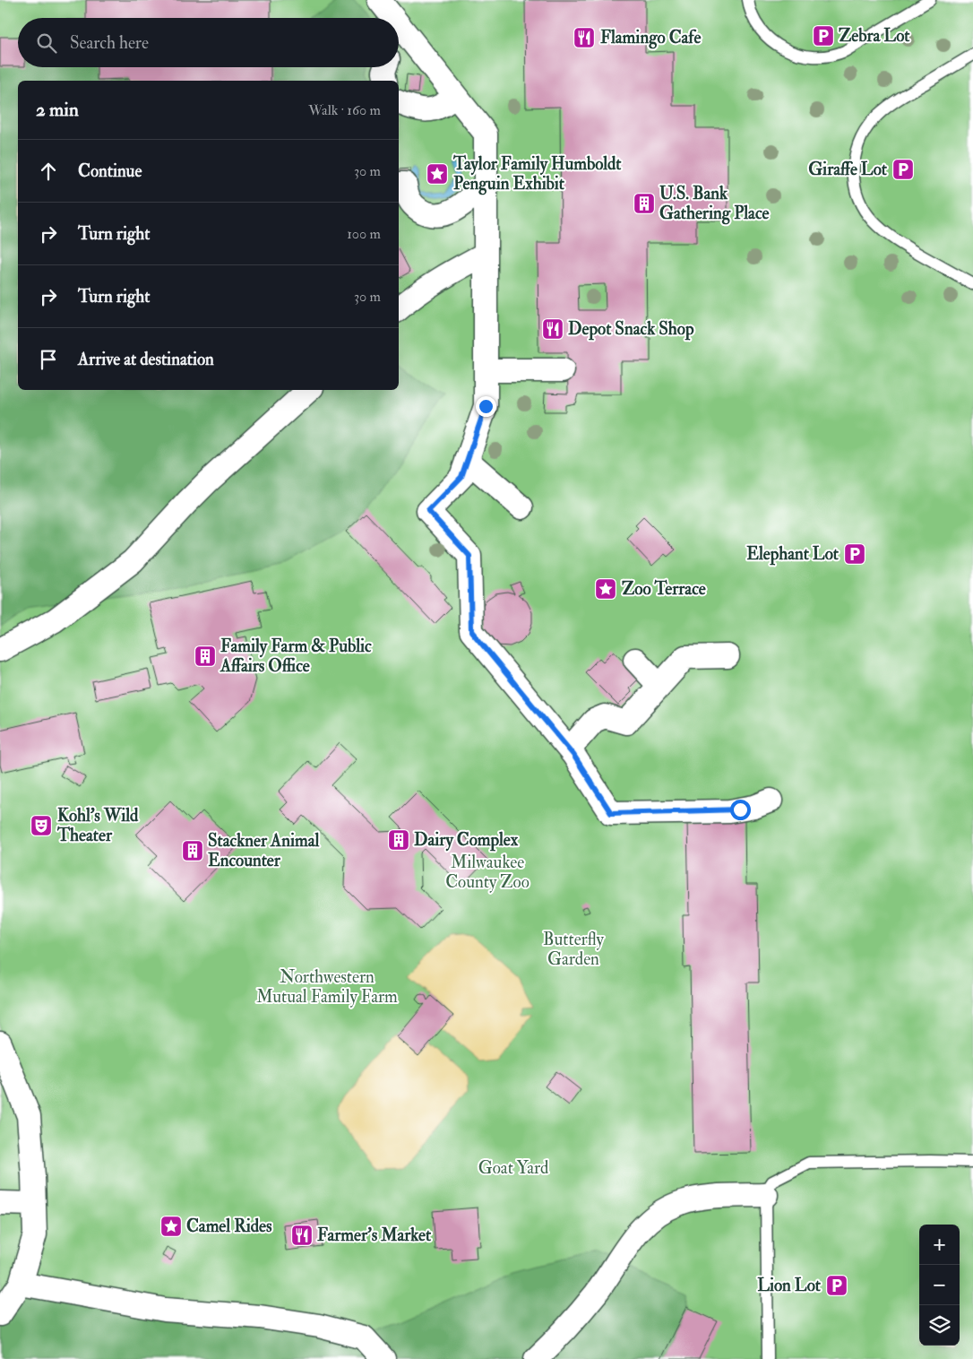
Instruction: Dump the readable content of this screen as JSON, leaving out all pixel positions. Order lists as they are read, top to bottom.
{
  "parks": [
    "Milwaukee County Zoo",
    "Butterfly Garden",
    "Northwestern Mutual Family Farm",
    "Goat Yard"
  ],
  "places": {
    "parking": [
      "Zebra Lot",
      "Giraffe Lot",
      "Elephant Lot",
      "Lion Lot"
    ],
    "restaurant": ["Flamingo Cafe", "Depot Snack Shop", "Farmer's Market"],
    "place": ["Taylor Family Humboldt Penguin Exhibit", "Zoo Terrace", "Camel Rides"],
    "building": [
      "U.S. Bank Gathering Place",
      "Family Farm & Public Affairs Office",
      "Dairy Complex",
      "Stackner Animal Encounter"
    ],
    "theatre": ["Kohl's Wild Theater"]
  },
  "page": {
    "search": "Search here",
    "heading": ["2 min", "Walk · 160 m"],
    "list": [
      ["Continue", "30 m"],
      ["Turn right", "100 m"],
      ["Turn right", "30 m"],
      "Arrive at destination"
    ],
    "map_buttons": ["+", "−"]
  }
}
